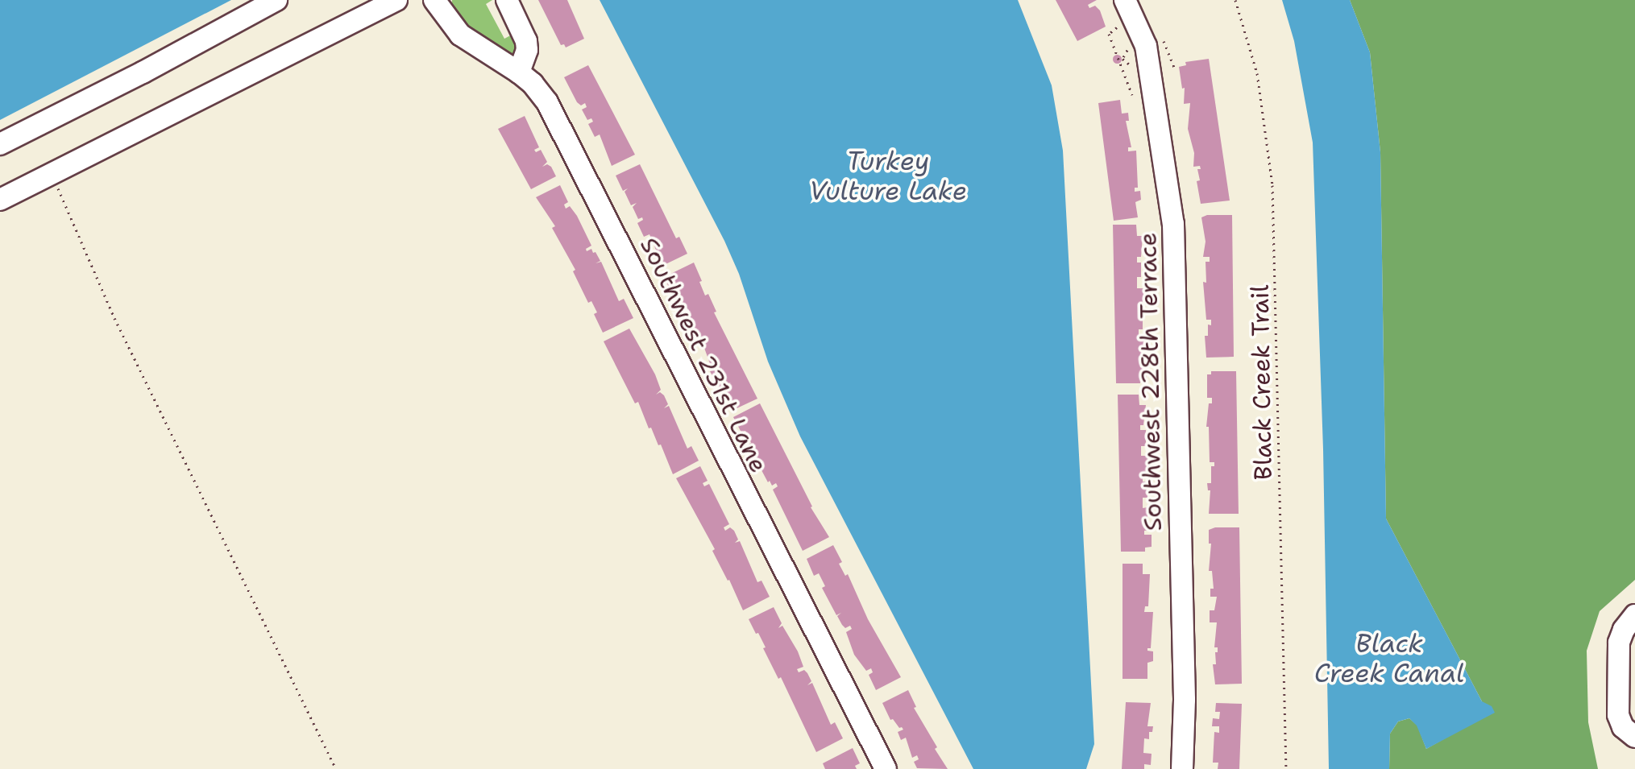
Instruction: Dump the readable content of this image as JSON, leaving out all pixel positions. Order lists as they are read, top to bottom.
{
  "streets": {
    "street": ["Southwest 231st Lane", "Southwest 228th Terrace"],
    "path": ["Black Creek Trail"]
  },
  "water": ["Turkey Vulture Lake", "Black Creek Canal"]
}
